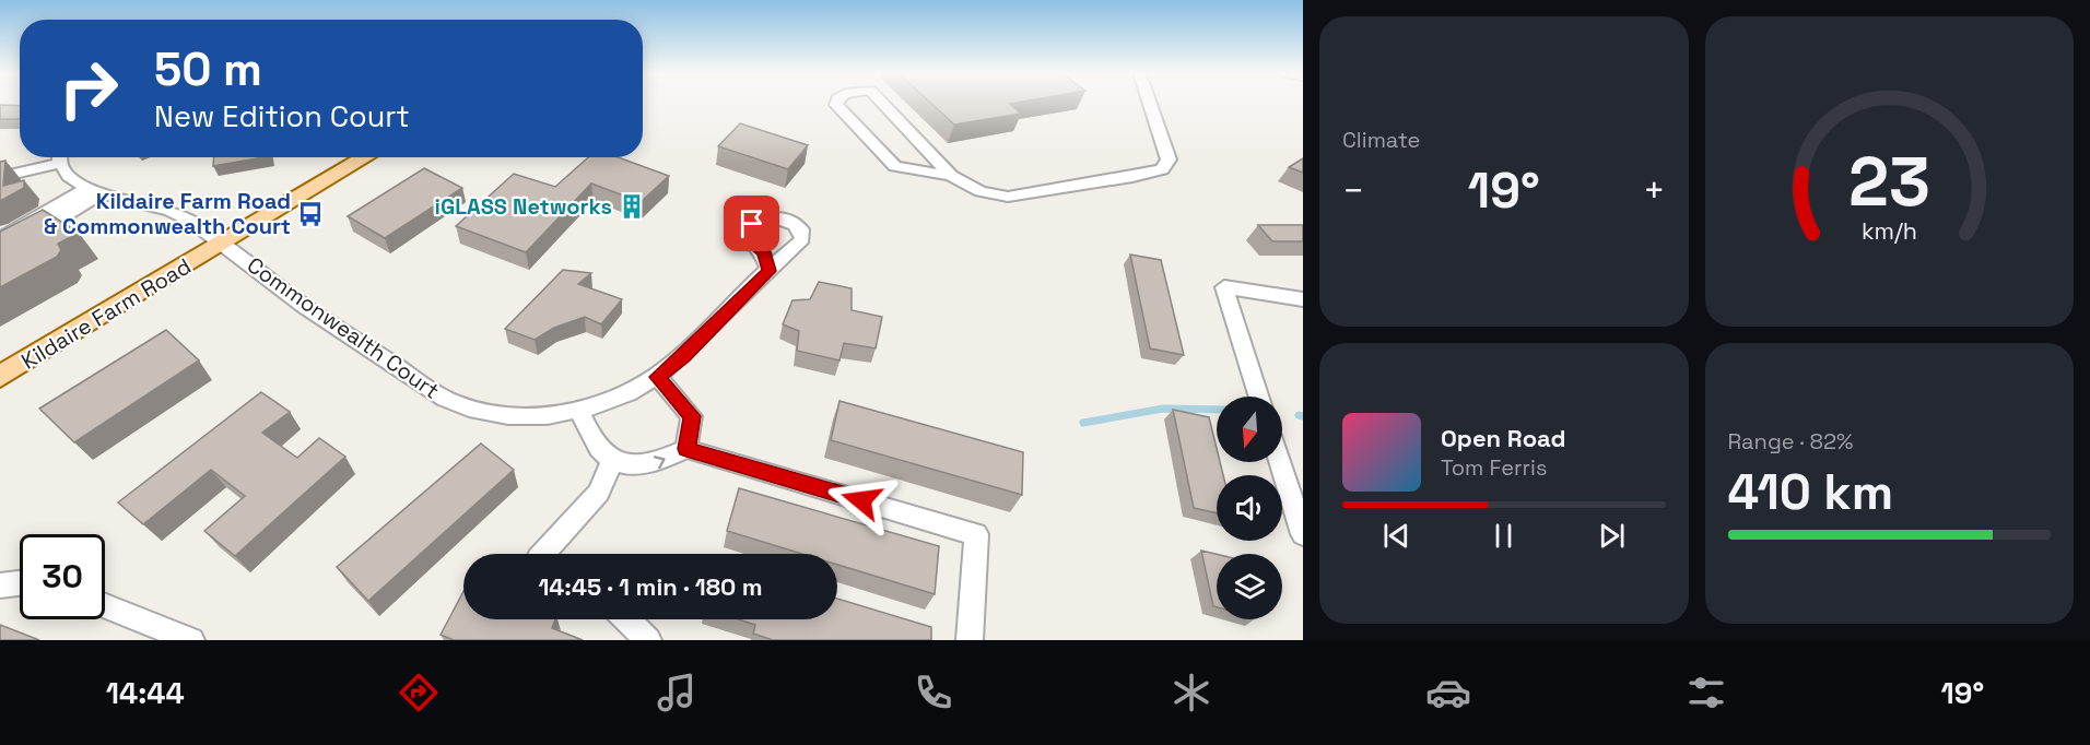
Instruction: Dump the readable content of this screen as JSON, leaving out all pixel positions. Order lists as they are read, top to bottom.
{
  "streets": {
    "main road": ["Kildaire Farm Road"],
    "street": ["Commonwealth Court"]
  },
  "crossings": [
    ["Kildaire Farm Road", "Commonwealth Court"]
  ],
  "places": {
    "building": ["iGLASS Networks"],
    "bus stop": ["Kildaire Farm Road & Commonwealth Court"]
  },
  "north": "bottom",
  "page": {
    "tile": [
      "Climate",
      ["Range · 82%", "410 km"]
    ],
    "turn": ["50 m", "New Edition Court"],
    "heat": ["−", "19°", "+"],
    "song": ["Open Road", "Tom Ferris"],
    "limit": "30",
    "trip": "14:45 · 1 min · 180 m",
    "tabs": ["14:44", "19°"],
    "gauge": ["23", "km/h"]
  }
}
